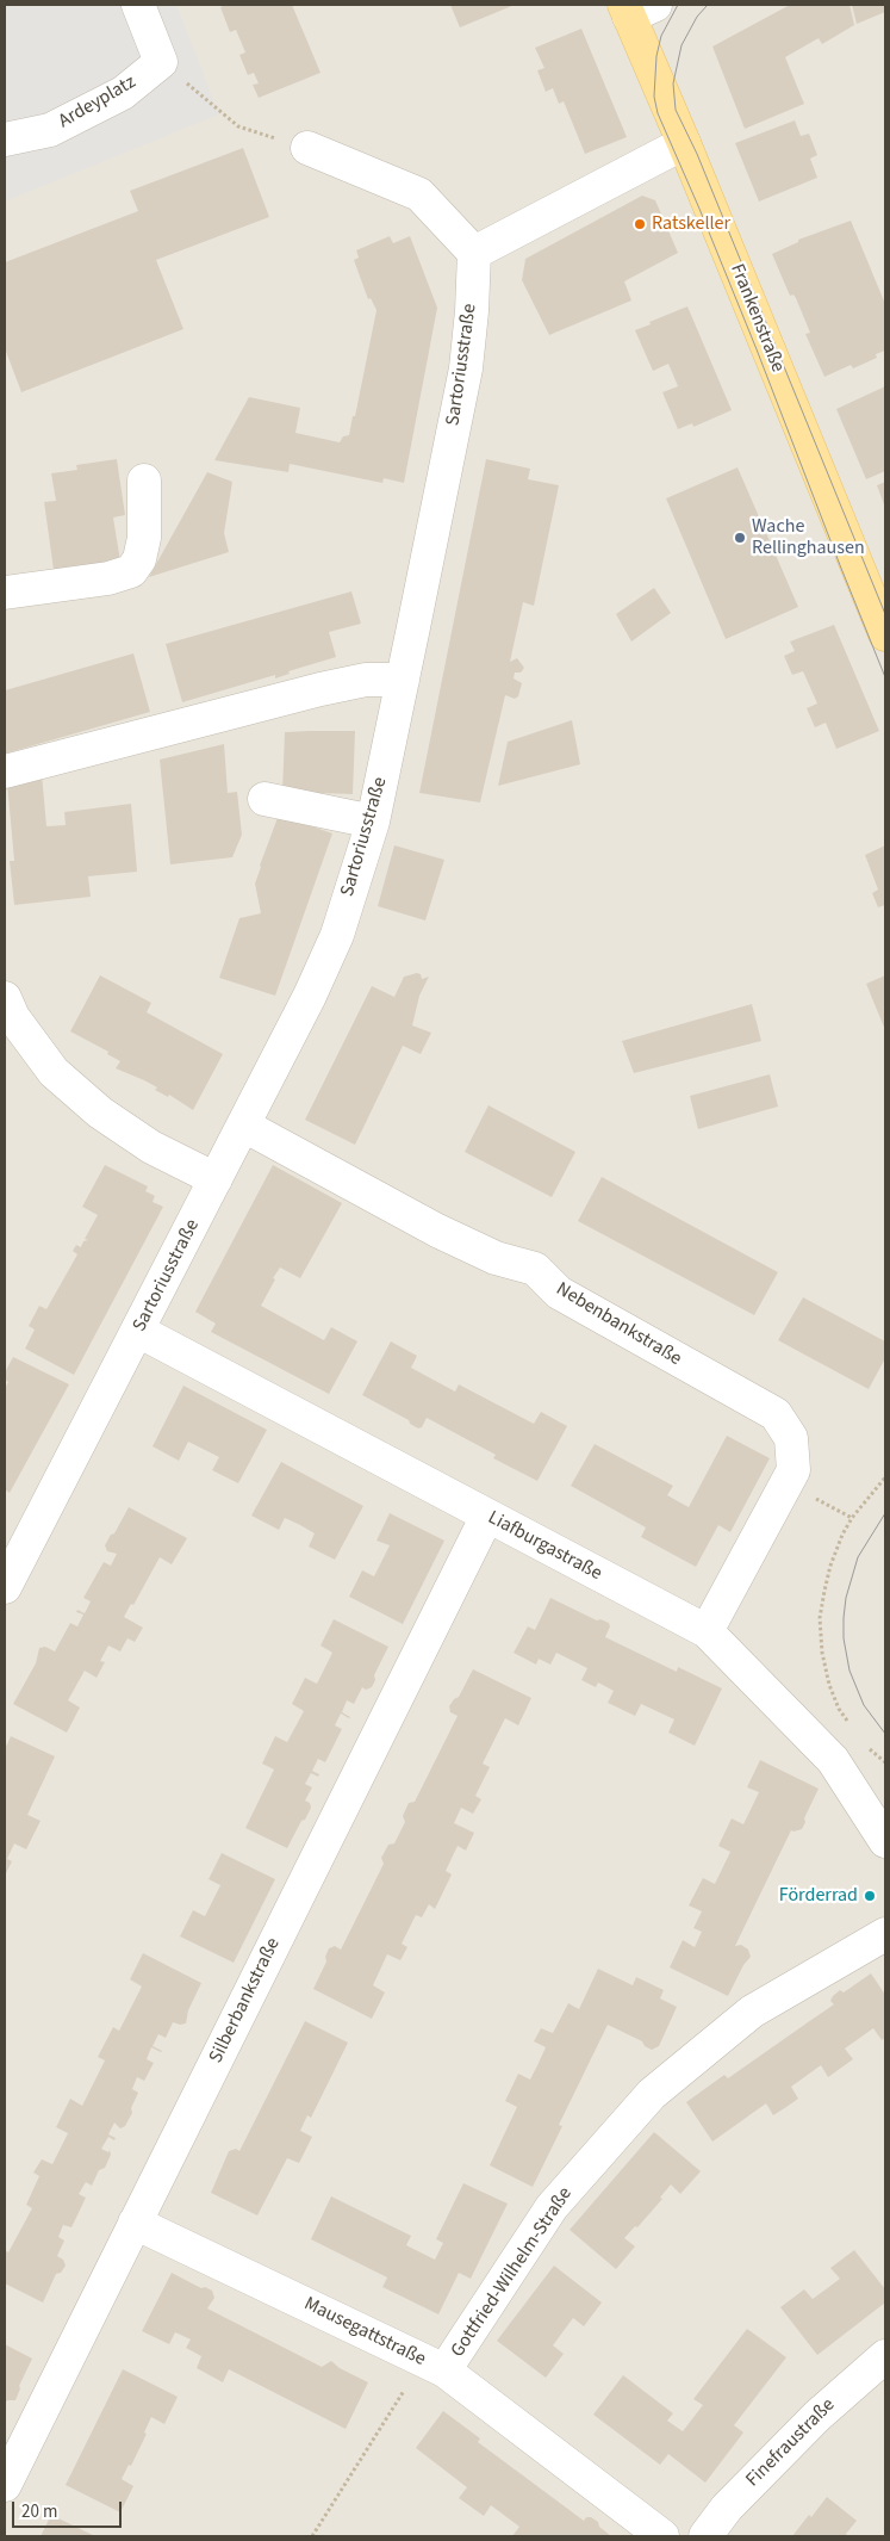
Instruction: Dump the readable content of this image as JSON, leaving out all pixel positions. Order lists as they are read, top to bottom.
{
  "streets": {
    "main road": ["Frankenstraße"],
    "street": [
      "Ardeyplatz",
      "Sartoriusstraße",
      "Nebenbankstraße",
      "Liafburgastraße",
      "Silberbankstraße",
      "Gottfried-Wilhelm-Straße",
      "Mausegattstraße",
      "Finefraustraße"
    ]
  },
  "crossings": [
    ["Sartoriusstraße", "Nebenbankstraße"],
    ["Sartoriusstraße", "Liafburgastraße"],
    ["Nebenbankstraße", "Liafburgastraße"],
    ["Liafburgastraße", "Silberbankstraße"],
    ["Silberbankstraße", "Mausegattstraße"],
    ["Gottfried-Wilhelm-Straße", "Mausegattstraße"]
  ],
  "places": ["Ratskeller", "Wache Rellinghausen", "Förderrad"],
  "scale_bar": "20 m"
}
